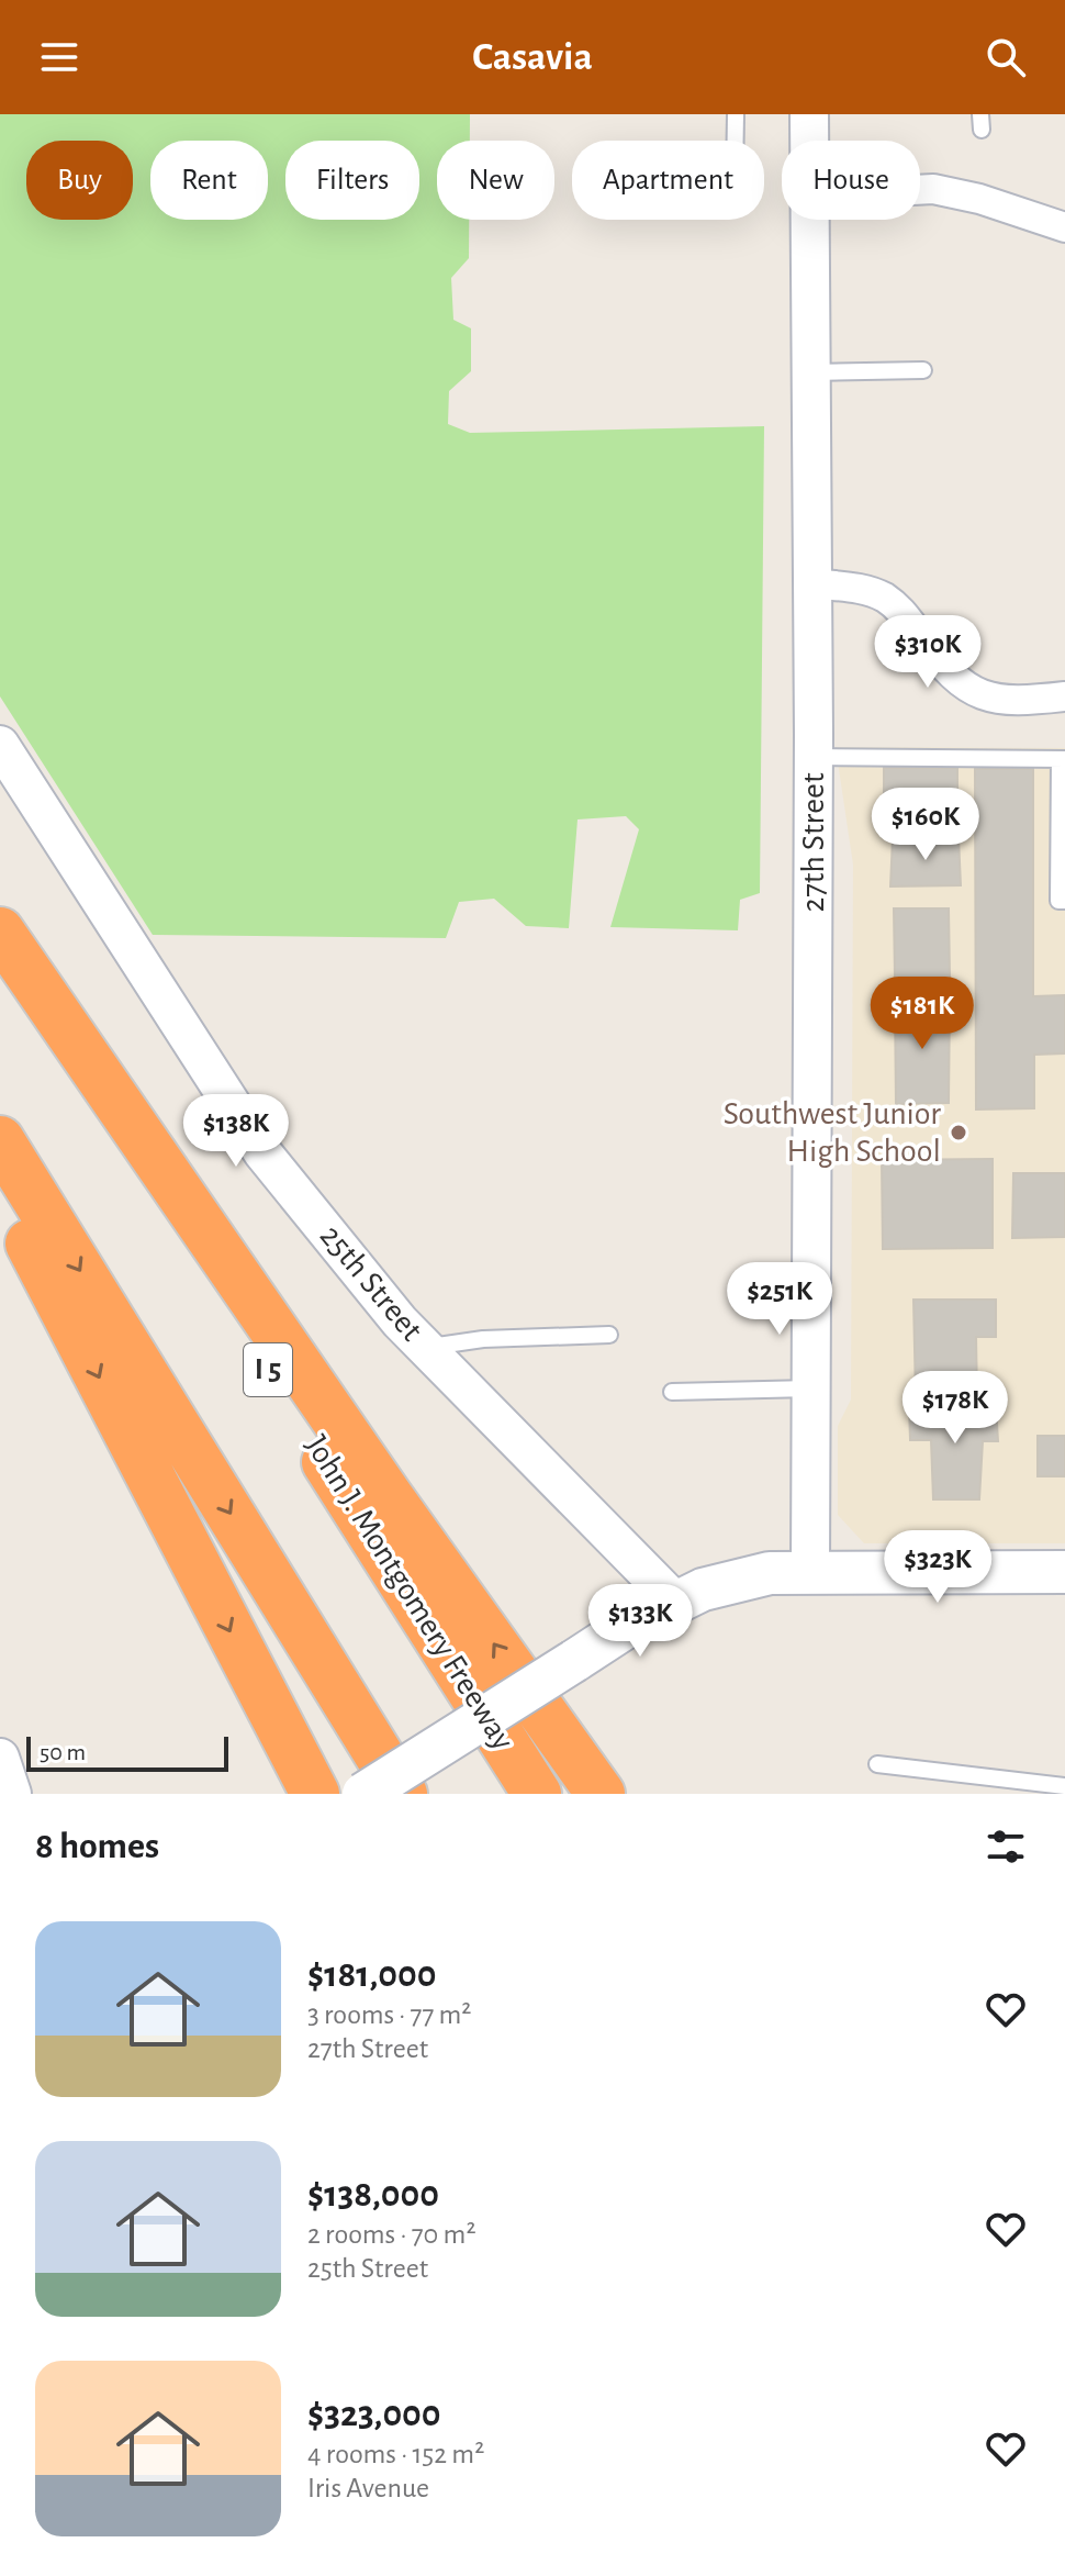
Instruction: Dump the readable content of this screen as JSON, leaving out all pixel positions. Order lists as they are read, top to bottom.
{
  "streets": {
    "highway": ["I 5", "John J. Montgomery Freeway"],
    "street": ["27th Street", "25th Street"]
  },
  "places": ["Southwest Junior High School"],
  "scale_bar": "50 m",
  "page": {
    "header": "Casavia",
    "chip": [
      "Buy",
      "Rent",
      "Filters",
      "New",
      "Apartment",
      "House"
    ],
    "price": [
      "$310K",
      "$160K",
      "$181K",
      "$138K",
      "$251K",
      "$178K",
      "$323K",
      "$133K"
    ],
    "scale": "50 m",
    "heading": "8 homes",
    "list": [
      {
        "name": "$181,000",
        "note": "3 rooms · 77 m² · 27th Street"
      },
      {
        "name": "$138,000",
        "note": "2 rooms · 70 m² · 25th Street"
      },
      {
        "name": "$323,000",
        "note": "4 rooms · 152 m² · Iris Avenue"
      }
    ]
  }
}
